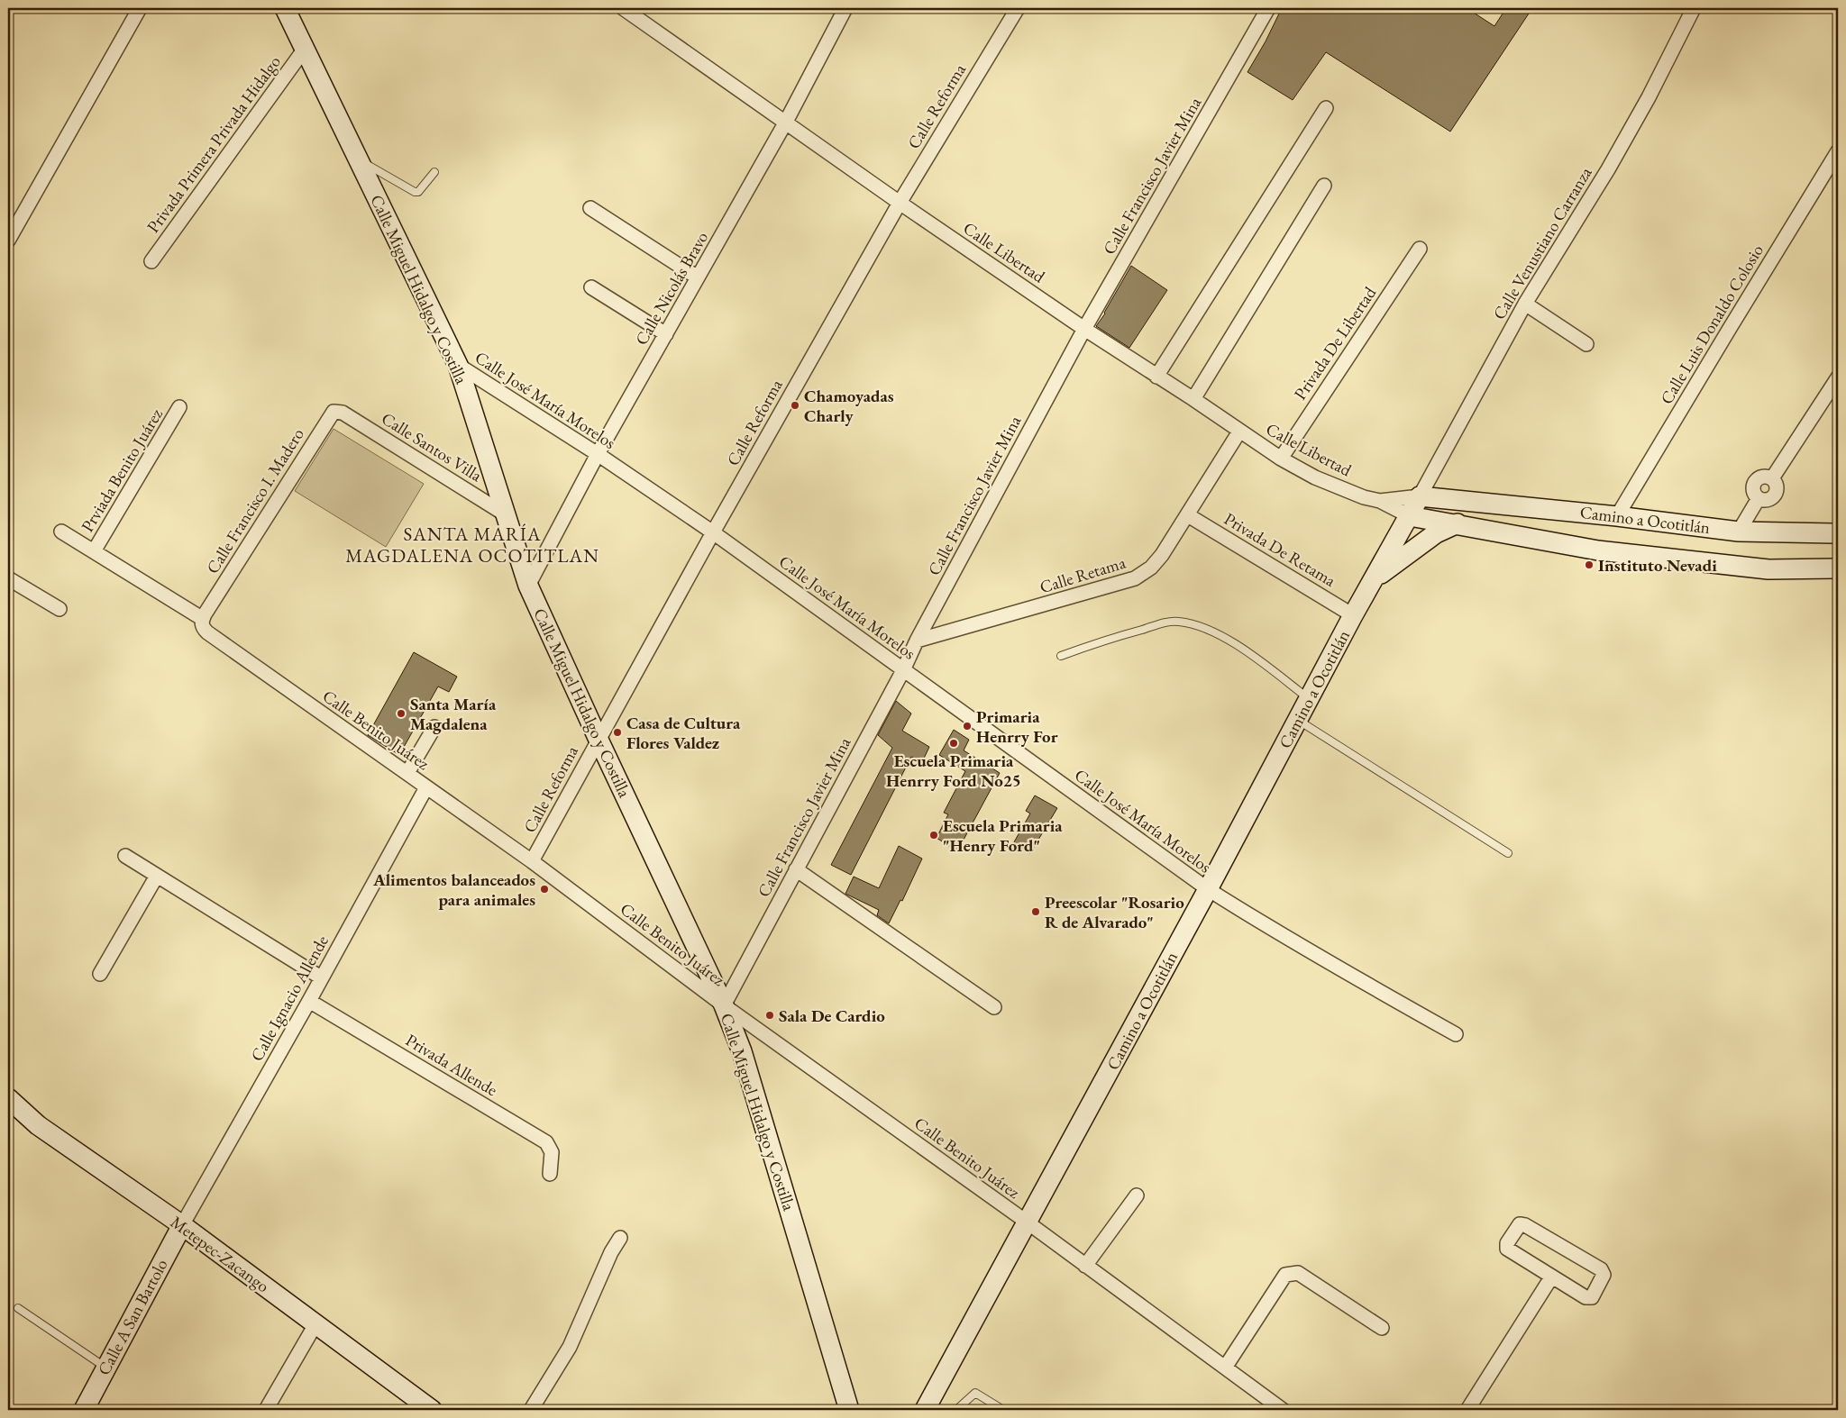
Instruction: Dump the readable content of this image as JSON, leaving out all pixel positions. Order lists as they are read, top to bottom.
{
  "streets": {
    "main road": [
      "Calle Miguel Hidalgo y Costilla",
      "Camino a Ocotitlán",
      "Metepec-Zacango",
      "Calle A San Bartolo"
    ],
    "street": [
      "Calle Reforma",
      "Privada Primera Privada Hidalgo",
      "Calle Francisco Javier Mina",
      "Calle Venustiano Carranza",
      "Calle Libertad",
      "Calle Nicolás Bravo",
      "Calle Luis Donaldo Colosio",
      "Privada De Libertad",
      "Calle José María Morelos",
      "Calle Santos Villa",
      "Prviada Benito Juárez",
      "Calle Francisco I. Madero",
      "Privada De Retama",
      "Calle Retama",
      "Calle Benito Juárez",
      "Calle Ignacio Allende",
      "Privada Allende"
    ]
  },
  "crossings": [
    ["Calle Reforma", "Calle Libertad"],
    ["Calle Reforma", "Calle Miguel Hidalgo y Costilla"],
    ["Calle Reforma", "Calle José María Morelos"],
    ["Calle Reforma", "Calle Benito Juárez"],
    ["Privada Primera Privada Hidalgo", "Calle Miguel Hidalgo y Costilla"],
    ["Calle Francisco Javier Mina", "Calle Libertad"],
    ["Calle Francisco Javier Mina", "Calle Miguel Hidalgo y Costilla"],
    ["Calle Francisco Javier Mina", "Calle José María Morelos"],
    ["Calle Francisco Javier Mina", "Calle Retama"],
    ["Calle Francisco Javier Mina", "Calle Benito Juárez"],
    ["Calle Venustiano Carranza", "Calle Libertad"],
    ["Calle Venustiano Carranza", "Camino a Ocotitlán"],
    ["Calle Libertad", "Calle Nicolás Bravo"],
    ["Calle Libertad", "Privada De Libertad"],
    ["Calle Libertad", "Camino a Ocotitlán"],
    ["Calle Libertad", "Calle Retama"],
    ["Calle Nicolás Bravo", "Calle Miguel Hidalgo y Costilla"],
    ["Calle Nicolás Bravo", "Calle José María Morelos"],
    ["Calle Miguel Hidalgo y Costilla", "Calle José María Morelos"],
    ["Calle Miguel Hidalgo y Costilla", "Calle Santos Villa"],
    ["Calle Miguel Hidalgo y Costilla", "Calle Benito Juárez"],
    ["Calle Luis Donaldo Colosio", "Camino a Ocotitlán"],
    ["Calle José María Morelos", "Camino a Ocotitlán"],
    ["Calle Santos Villa", "Calle Francisco I. Madero"],
    ["Calle Francisco I. Madero", "Calle Benito Juárez"],
    ["Camino a Ocotitlán", "Privada De Retama"],
    ["Camino a Ocotitlán", "Calle Benito Juárez"],
    ["Privada De Retama", "Calle Retama"],
    ["Calle Benito Juárez", "Calle Ignacio Allende"],
    ["Calle Ignacio Allende", "Privada Allende"],
    ["Calle Ignacio Allende", "Metepec-Zacango"],
    ["Calle Ignacio Allende", "Calle A San Bartolo"],
    ["Metepec-Zacango", "Calle A San Bartolo"]
  ],
  "districts": ["SANTA MARÍA MAGDALENA OCOTITLAN"],
  "places": [
    "Chamoyadas Charly",
    "Instituto Nevadi",
    "Santa María Magdalena",
    "Primaria Henrry For",
    "Casa de Cultura Flores Valdez",
    "Escuela Primaria Henrry Ford No25",
    "Escuela Primaria \"Henry Ford\"",
    "Alimentos balanceados para animales",
    "Preescolar \"Rosario R de Alvarado\"",
    "Sala De Cardio"
  ]
}
